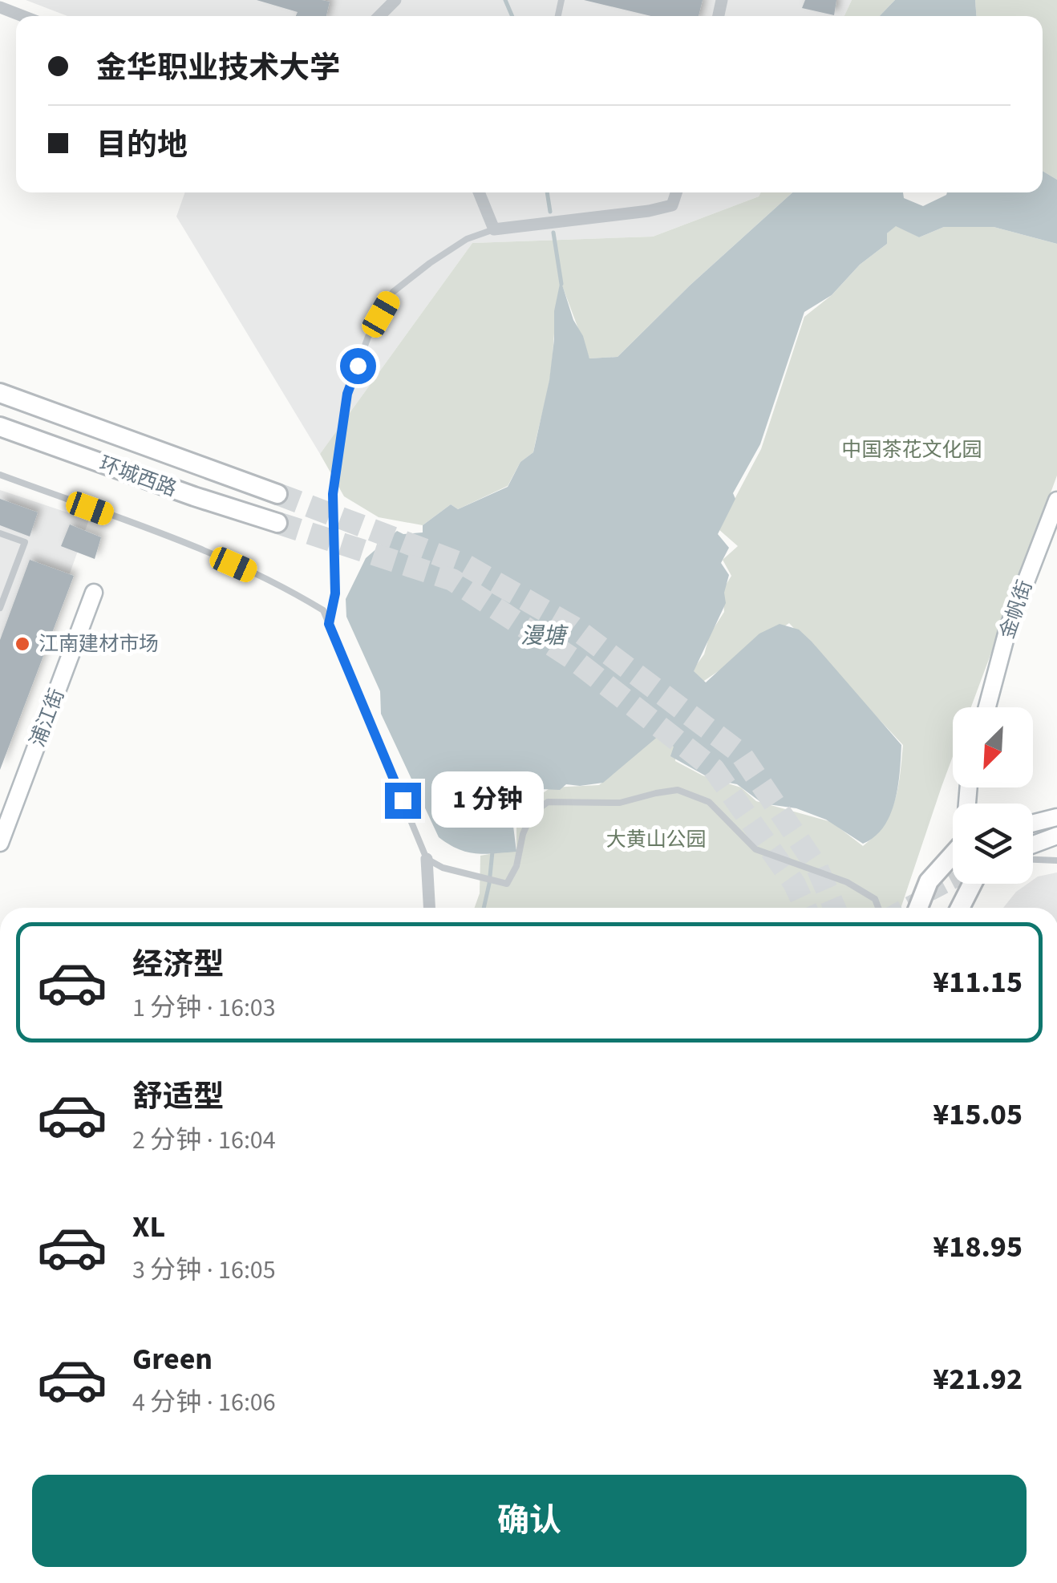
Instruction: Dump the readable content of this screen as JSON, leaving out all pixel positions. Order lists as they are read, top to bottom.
{
  "streets": {
    "main road": ["环城西路"],
    "street": ["金帆街", "浦江街"]
  },
  "water": ["漫塘"],
  "parks": ["中国茶花文化园", "大黄山公园"],
  "places": ["江南建材市场"],
  "north": "bottom left",
  "page": {
    "banner": ["金华职业技术大学", "目的地"],
    "bubble": "1 分钟",
    "list": [
      {
        "name": "经济型",
        "note": "1 分钟 · 16:03",
        "value": "¥11.15"
      },
      {
        "name": "舒适型",
        "note": "2 分钟 · 16:04",
        "value": "¥15.05"
      },
      {
        "name": "XL",
        "note": "3 分钟 · 16:05",
        "value": "¥18.95"
      },
      {
        "name": "Green",
        "note": "4 分钟 · 16:06",
        "value": "¥21.92"
      }
    ],
    "buttons": "确认"
  }
}
